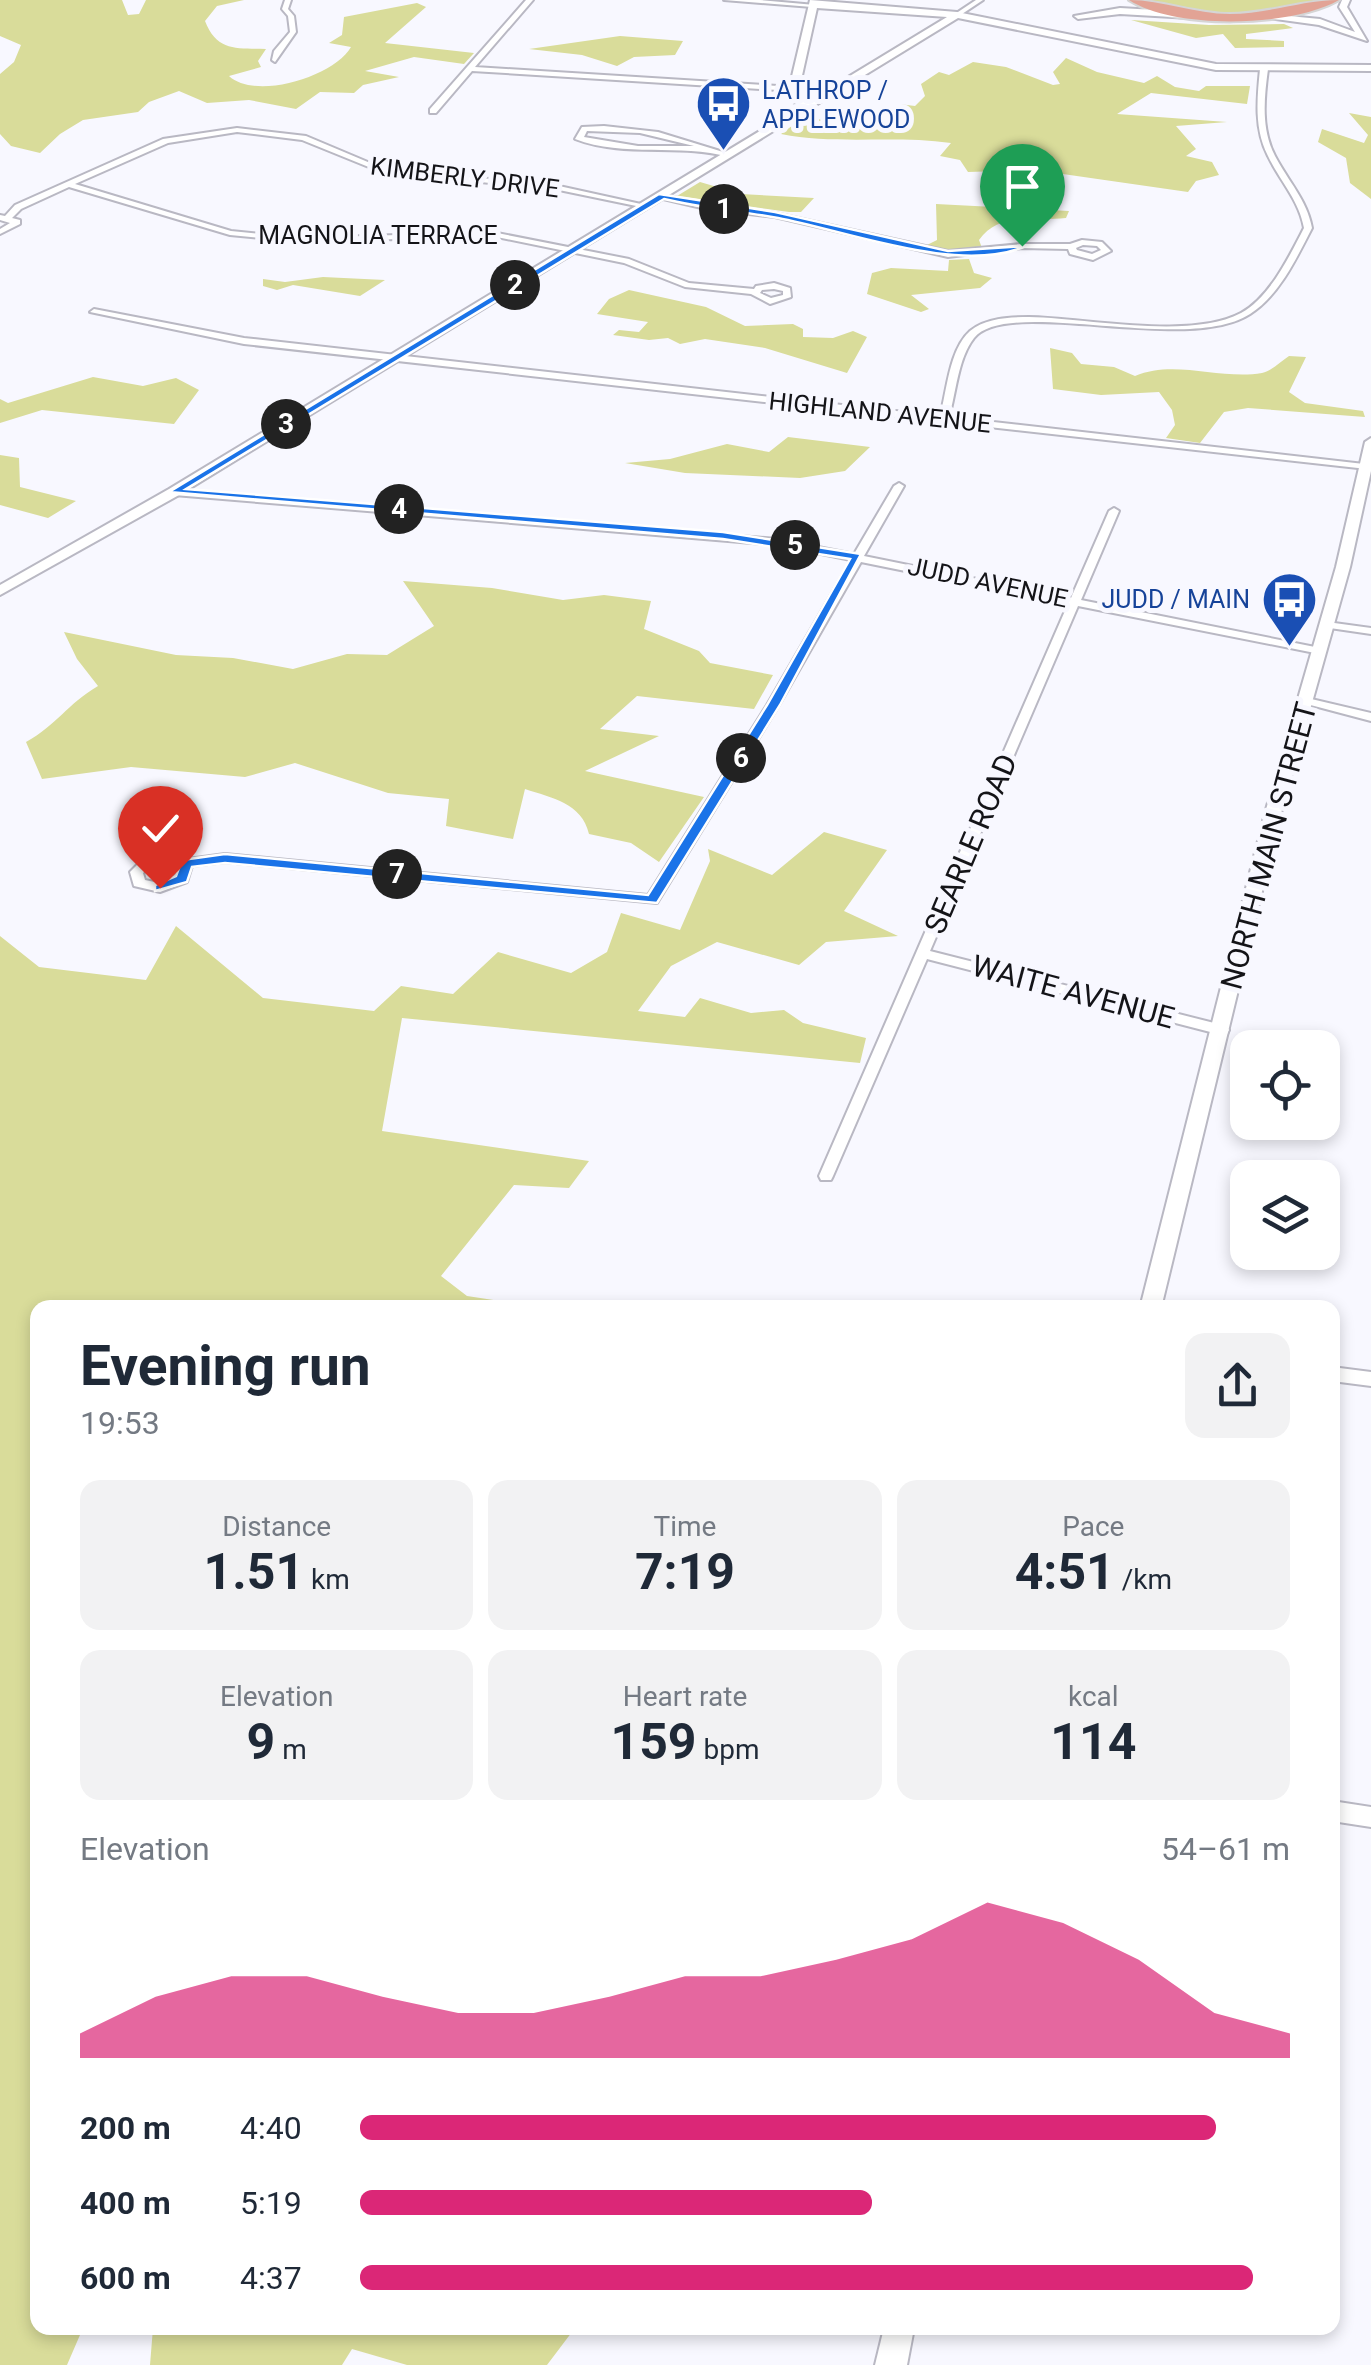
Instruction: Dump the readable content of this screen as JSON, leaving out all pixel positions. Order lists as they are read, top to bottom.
{
  "streets": {
    "street": [
      "KIMBERLY DRIVE",
      "MAGNOLIA TERRACE",
      "HIGHLAND AVENUE",
      "JUDD AVENUE",
      "SEARLE ROAD",
      "NORTH MAIN STREET",
      "WAITE AVENUE"
    ]
  },
  "crossings": [
    ["KIMBERLY DRIVE", "MAGNOLIA TERRACE"],
    ["HIGHLAND AVENUE", "NORTH MAIN STREET"],
    ["JUDD AVENUE", "SEARLE ROAD"],
    ["JUDD AVENUE", "NORTH MAIN STREET"],
    ["SEARLE ROAD", "WAITE AVENUE"],
    ["NORTH MAIN STREET", "WAITE AVENUE"]
  ],
  "places": {
    "bus stop": ["LATHROP / APPLEWOOD", "JUDD / MAIN"]
  },
  "page": {
    "pins": [
      "1",
      "2",
      "3",
      "4",
      "5",
      "6",
      "7"
    ],
    "heading": ["Evening run", "19:53"],
    "stats": [
      ["Distance", "1.51 km"],
      ["Time", "7:19"],
      ["Pace", "4:51 /km"],
      ["Elevation", "9 m"],
      ["Heart rate", "159 bpm"],
      ["kcal", "114"]
    ],
    "chart": ["Elevation", "54–61 m"],
    "list": [
      {
        "name": "200 m",
        "note": "4:40"
      },
      {
        "name": "400 m",
        "note": "5:19"
      },
      {
        "name": "600 m",
        "note": "4:37"
      }
    ]
  }
}
